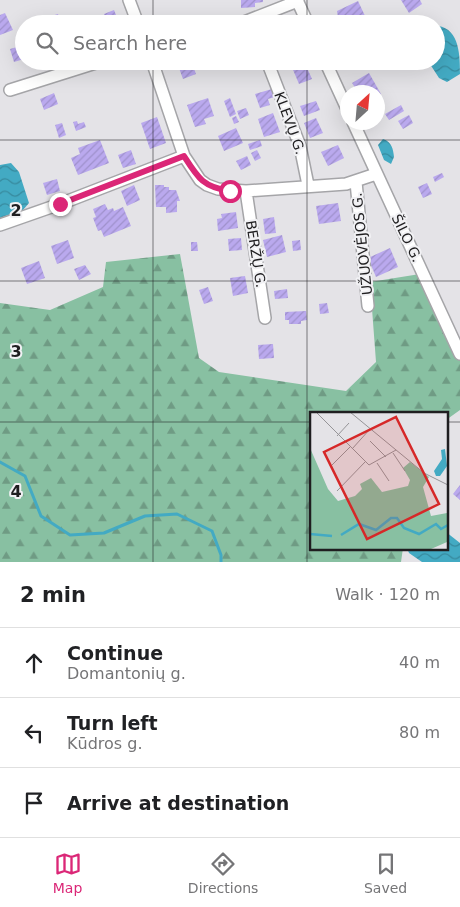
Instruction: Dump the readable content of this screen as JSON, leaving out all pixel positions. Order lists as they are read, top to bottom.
{
  "streets": {
    "street": [
      "KLEVŲ G.",
      "ŠILO G.",
      "UŽUOVĖJOS G.",
      "BERŽŲ G."
    ]
  },
  "north": "top right",
  "page": {
    "search": "Search here",
    "heading": ["2 min", "Walk · 120 m"],
    "list": [
      ["Continue", "Domantonių g.", "40 m"],
      ["Turn left", "Kūdros g.", "80 m"],
      "Arrive at destination"
    ],
    "nav": ["Map", "Directions", "Saved"]
  },
  "grid": {
    "rows": ["2", "3", "4"]
  }
}
